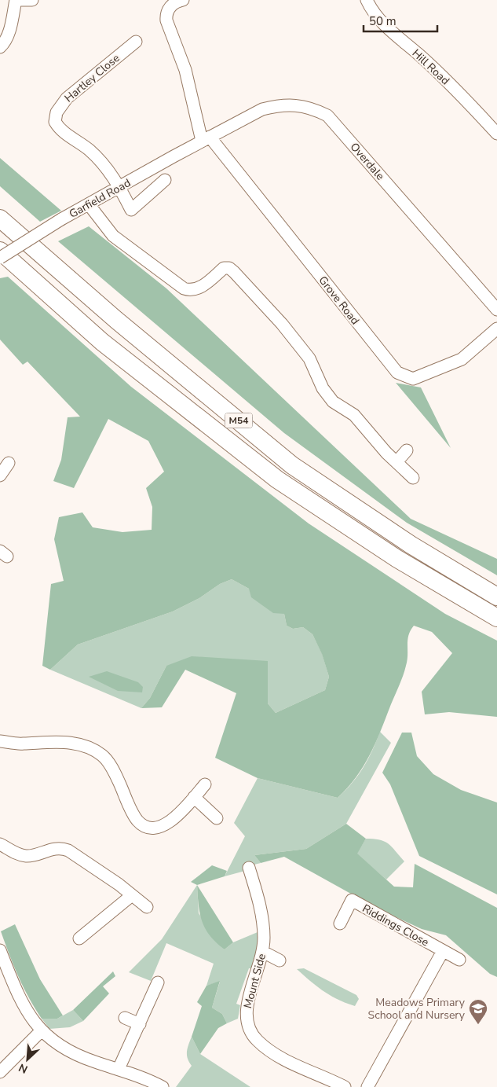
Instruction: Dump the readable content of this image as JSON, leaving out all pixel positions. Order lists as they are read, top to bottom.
{
  "streets": {
    "highway": ["M54"],
    "street": [
      "Hill Road",
      "Hartley Close",
      "Overdale",
      "Garfield Road",
      "Grove Road",
      "Riddings Close",
      "Mount Side"
    ]
  },
  "crossings": [
    ["Hartley Close", "Garfield Road"],
    ["Overdale", "Garfield Road"],
    ["Overdale", "Grove Road"],
    ["Garfield Road", "Grove Road"]
  ],
  "places": {
    "school or university": ["Meadows Primary School and Nursery"]
  },
  "scale_bar": "50 m",
  "north": "bottom left"
}
